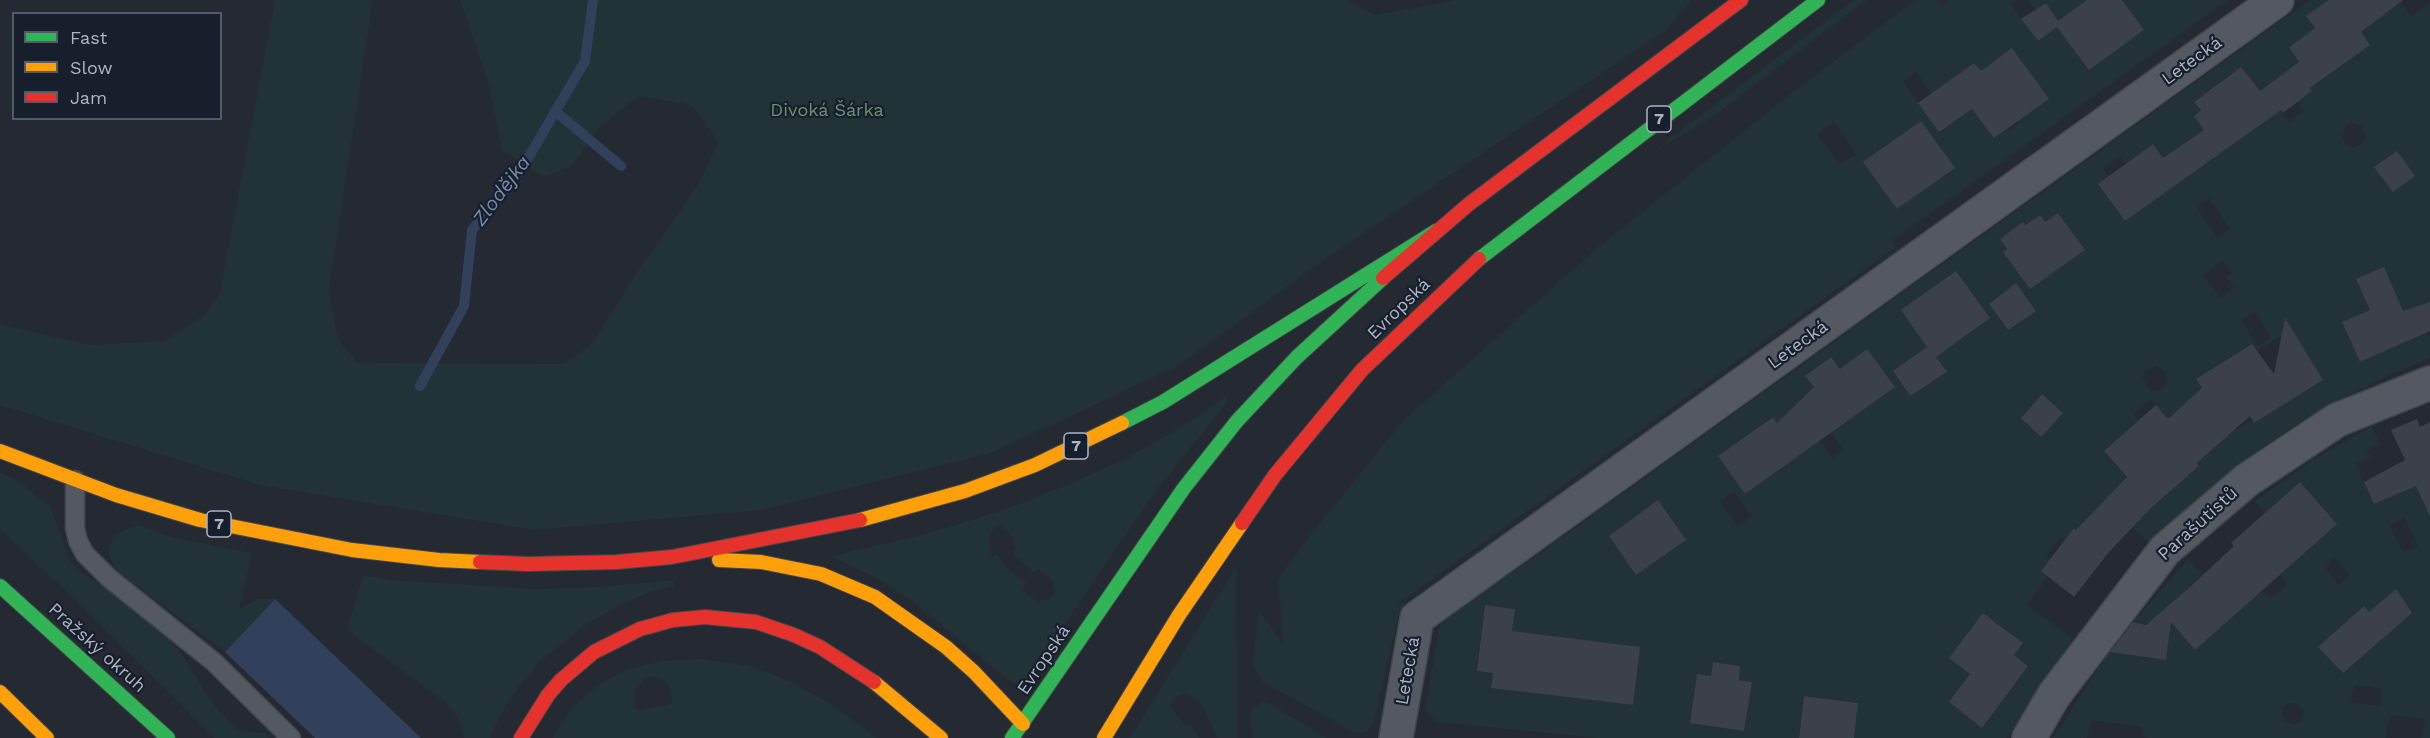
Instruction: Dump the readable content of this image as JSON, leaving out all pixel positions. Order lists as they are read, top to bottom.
{
  "streets": {
    "main road": ["7", "Evropská", "Pražský okruh"],
    "street": ["Letecká", "Parašutistů"]
  },
  "crossings": [
    ["7", "Evropská"]
  ],
  "water": ["Zlodějka"],
  "parks": ["Divoká Šárka"],
  "legend": ["Fast", "Slow", "Jam"]
}
